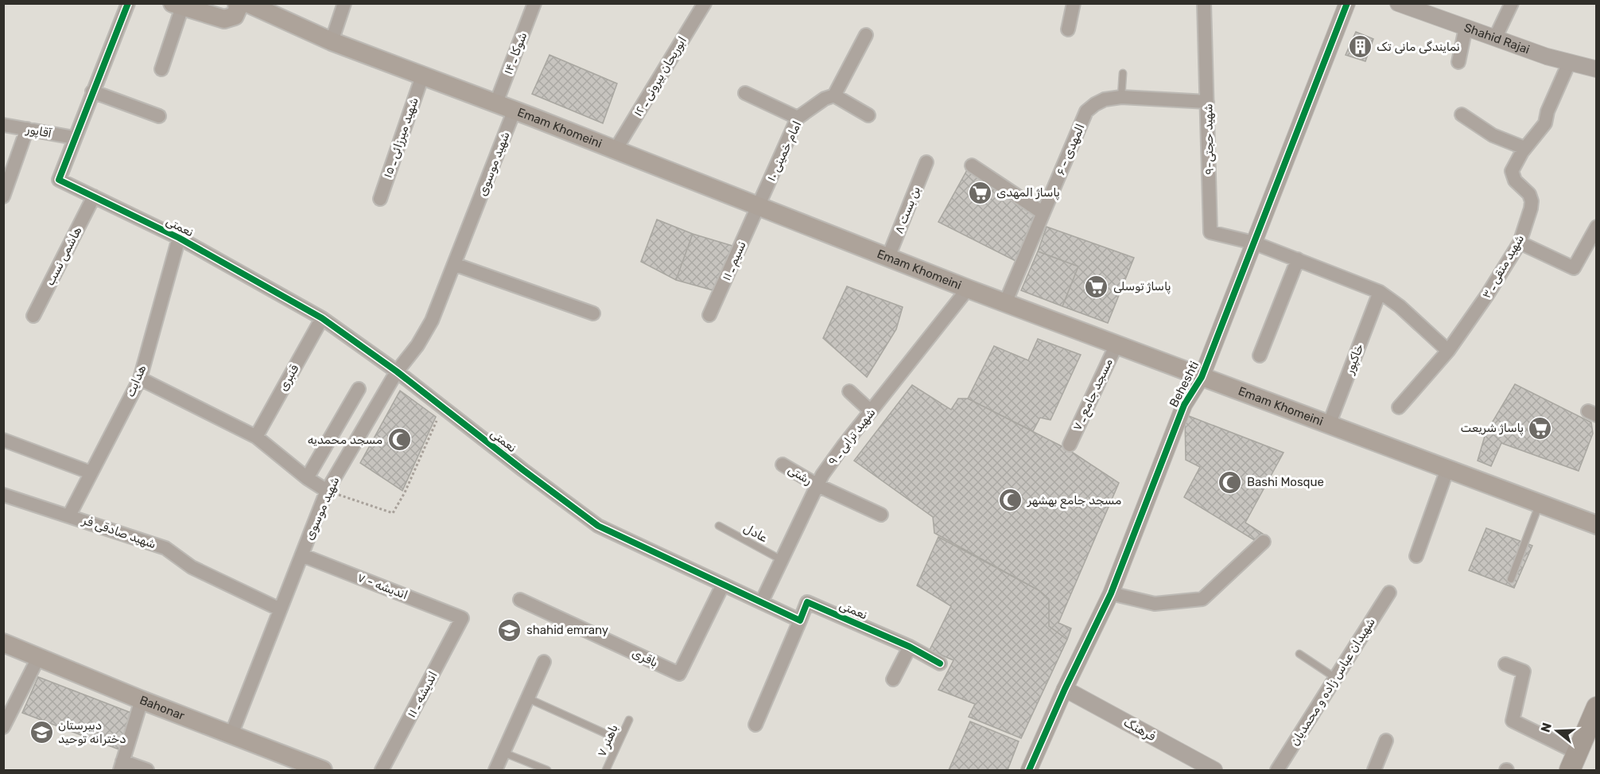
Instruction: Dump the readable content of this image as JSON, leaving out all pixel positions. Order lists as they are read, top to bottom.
{
  "streets": {
    "main road": ["Emam Khomeini", "Bahonar"],
    "street": [
      "Shahid Rajai",
      "شوکا ـ ۱۴",
      "ابوریحان بیرونی ـ ۱۲",
      "آقاپور",
      "شهید میرزائی ـ ۱۵",
      "شهید حجتی-۹",
      "المهدی - ۶",
      "امام خمینی ۱۰",
      "شهید موسوی",
      "بن بست ۸",
      "نعمتی",
      "هاشمی نسب",
      "نسیم ـ ۱۱",
      "شهید متقی ـ ۳",
      "خاکپور",
      "قنبری",
      "هدایت",
      "Beheshti",
      "مسجد جامع ـ ۷",
      "شهید ترابی ـ ۹",
      "رشتی",
      "شهید صادقی فر",
      "اندیشه - ۷",
      "باقری",
      "شهیدان عباس زاده و محمدیان",
      "اندیشه ـ ۱۱",
      "فرهنگ"
    ],
    "lane": ["عادل", "باهنر ۷"]
  },
  "crossings": [
    ["Shahid Rajai", "شهید متقی ـ ۳"],
    ["شوکا ـ ۱۴", "Emam Khomeini"],
    ["ابوریحان بیرونی ـ ۱۲", "Emam Khomeini"],
    ["Emam Khomeini", "شهید میرزائی ـ ۱۵"],
    ["Emam Khomeini", "المهدی - ۶"],
    ["Emam Khomeini", "امام خمینی ۱۰"],
    ["Emam Khomeini", "شهید موسوی"],
    ["Emam Khomeini", "بن بست ۸"],
    ["Emam Khomeini", "نسیم ـ ۱۱"],
    ["Emam Khomeini", "خاکپور"],
    ["Emam Khomeini", "Beheshti"],
    ["Emam Khomeini", "مسجد جامع ـ ۷"],
    ["Emam Khomeini", "شهید ترابی ـ ۹"],
    ["آقاپور", "نعمتی"],
    ["شهید حجتی-۹", "المهدی - ۶"],
    ["شهید حجتی-۹", "Beheshti"],
    ["امام خمینی ۱۰", "نسیم ـ ۱۱"],
    ["شهید موسوی", "نعمتی"],
    ["شهید موسوی", "شهید صادقی فر"],
    ["شهید موسوی", "اندیشه - ۷"],
    ["شهید موسوی", "Bahonar"],
    ["نعمتی", "هاشمی نسب"],
    ["نعمتی", "قنبری"],
    ["نعمتی", "هدایت"],
    ["نعمتی", "شهید ترابی ـ ۹"],
    ["نعمتی", "باقری"],
    ["هدایت", "شهید صادقی فر"],
    ["Beheshti", "فرهنگ"],
    ["شهید ترابی ـ ۹", "رشتی"],
    ["شهید ترابی ـ ۹", "عادل"],
    ["اندیشه - ۷", "اندیشه ـ ۱۱"]
  ],
  "places": {
    "building": ["نمایندگی مانی تک"],
    "supermarket": ["پاساژ المهدی", "پاساژ توسلی", "پاساژ شریعت"],
    "mosque": ["مسجد محمدیه", "Bashi Mosque", "مسجد جامع بهشهر"],
    "school or university": ["shahid emrany", "دبیرستان دخترانه توحید"]
  },
  "north": "left"
}
